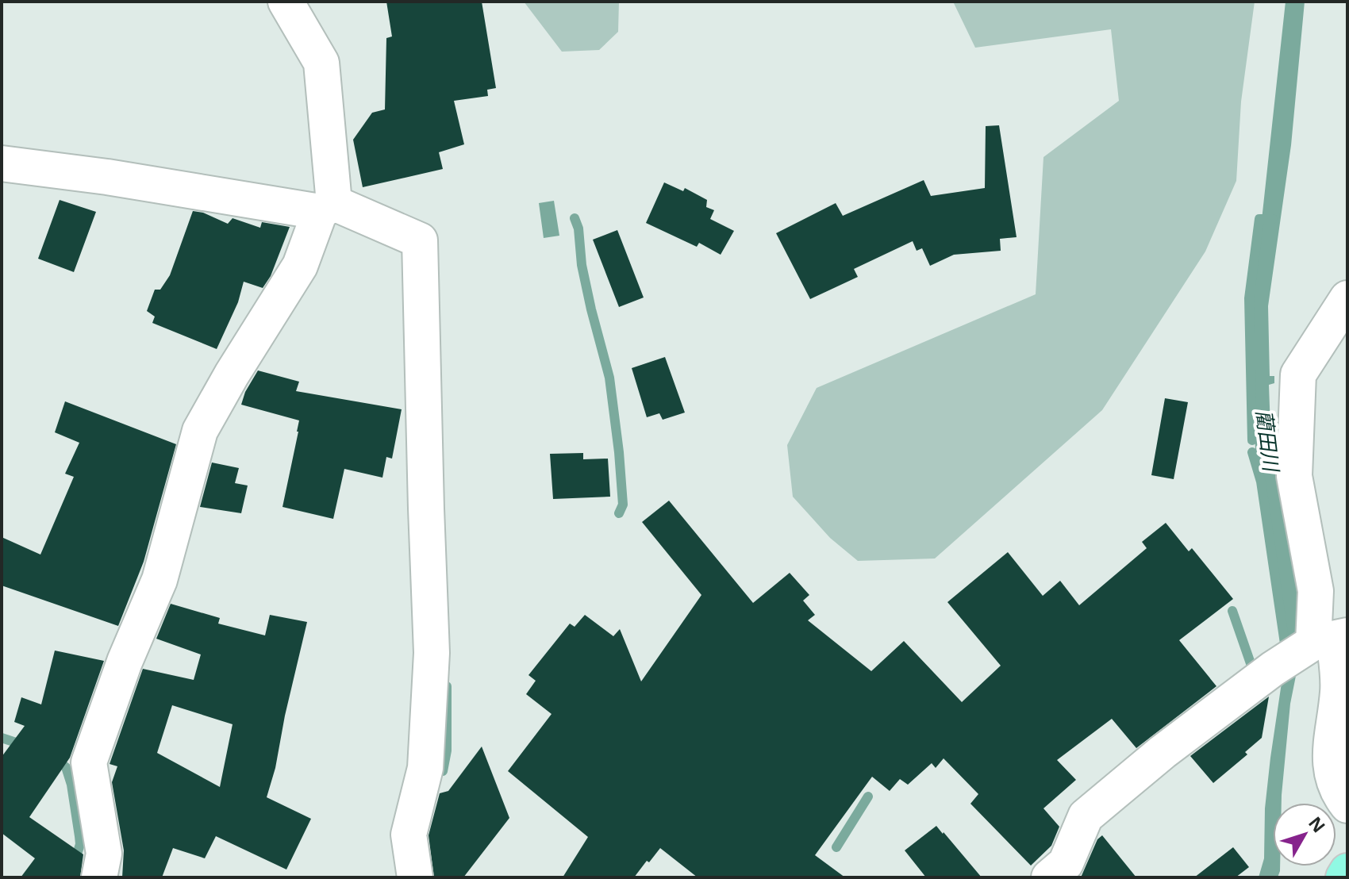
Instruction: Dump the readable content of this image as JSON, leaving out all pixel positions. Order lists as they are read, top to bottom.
{
  "water": ["藺田川"],
  "north": "top right"
}
